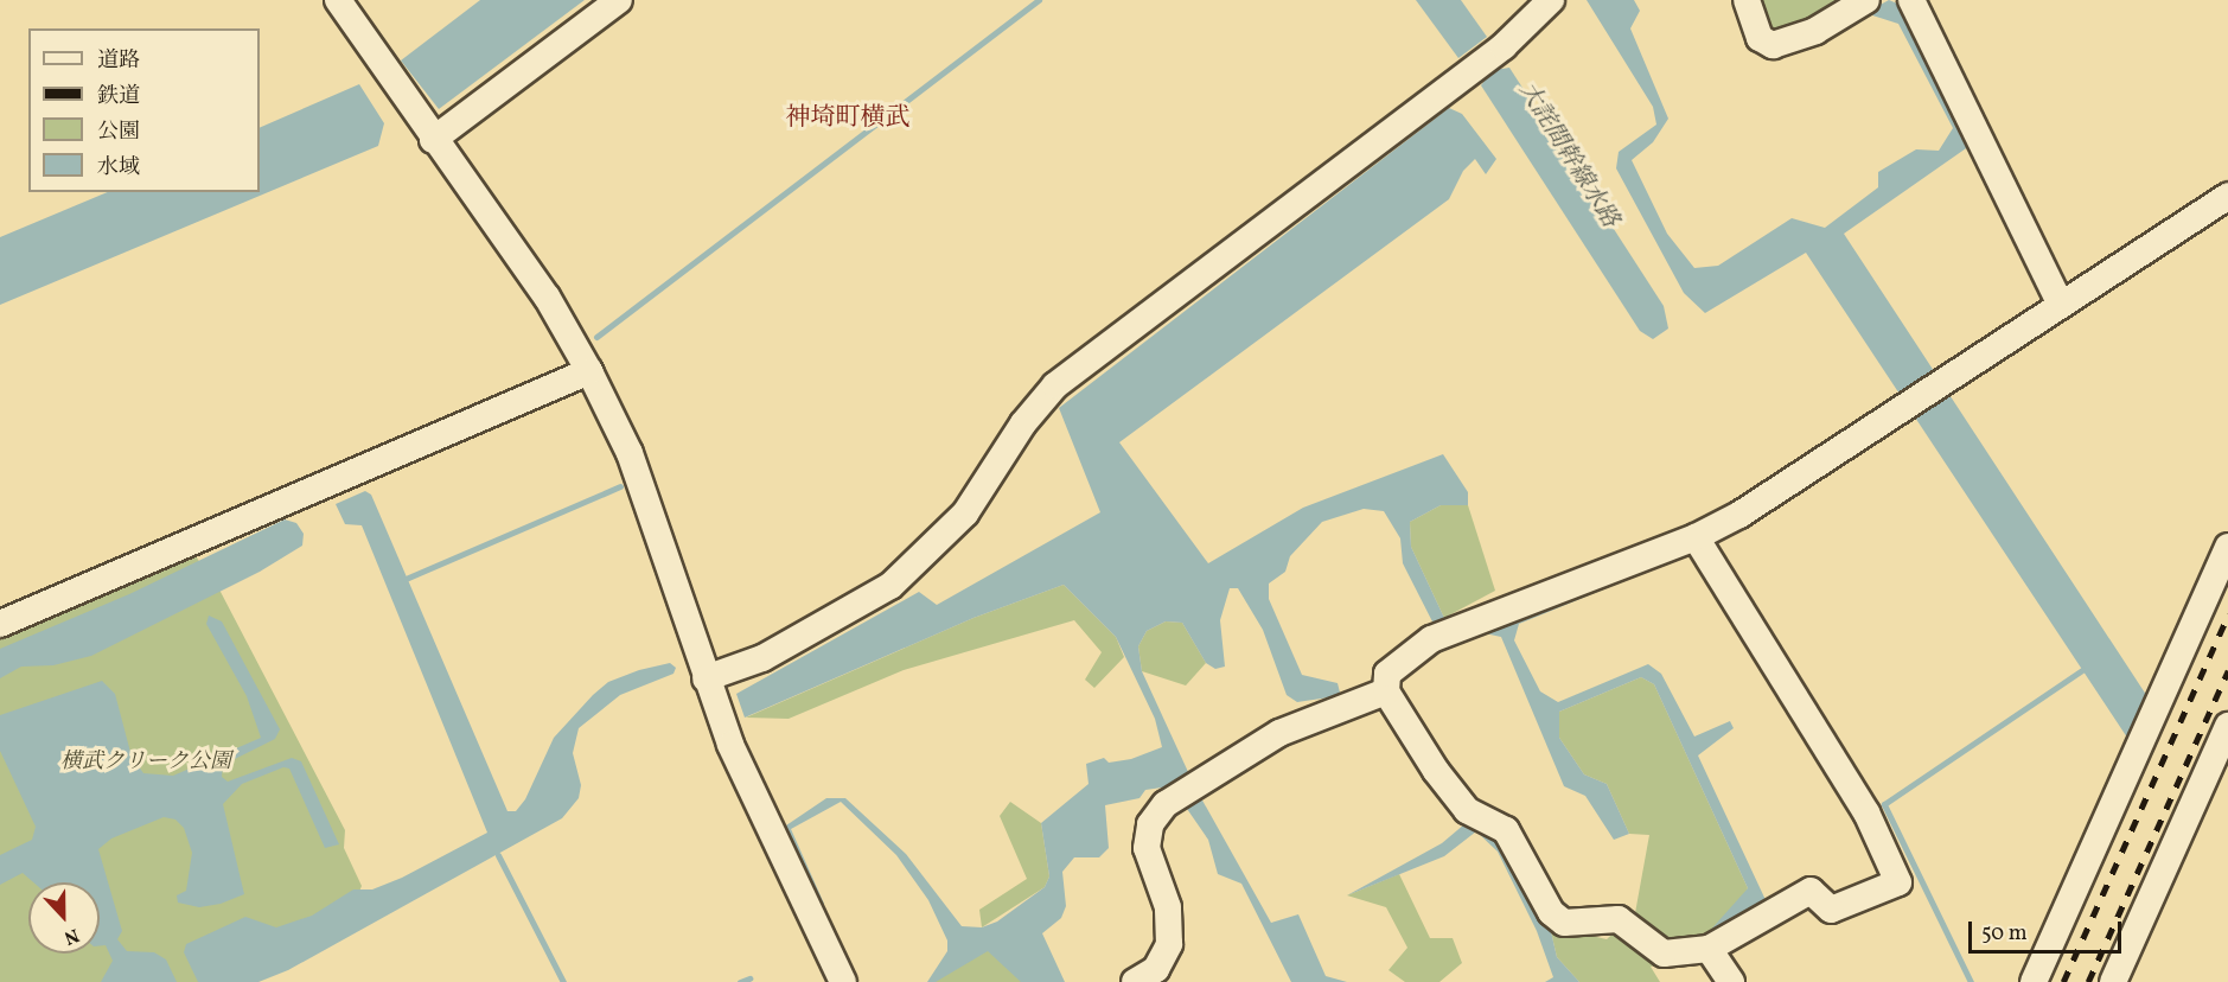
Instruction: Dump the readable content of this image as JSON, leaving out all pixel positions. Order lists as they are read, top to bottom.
{
  "districts": ["神埼町横武"],
  "water": ["大詫間幹線水路"],
  "parks": ["横武クリーク公園"],
  "legend": [
    "道路",
    "鉄道",
    "公園",
    "水域"
  ],
  "scale_bar": "50 m",
  "north": "bottom"
}
